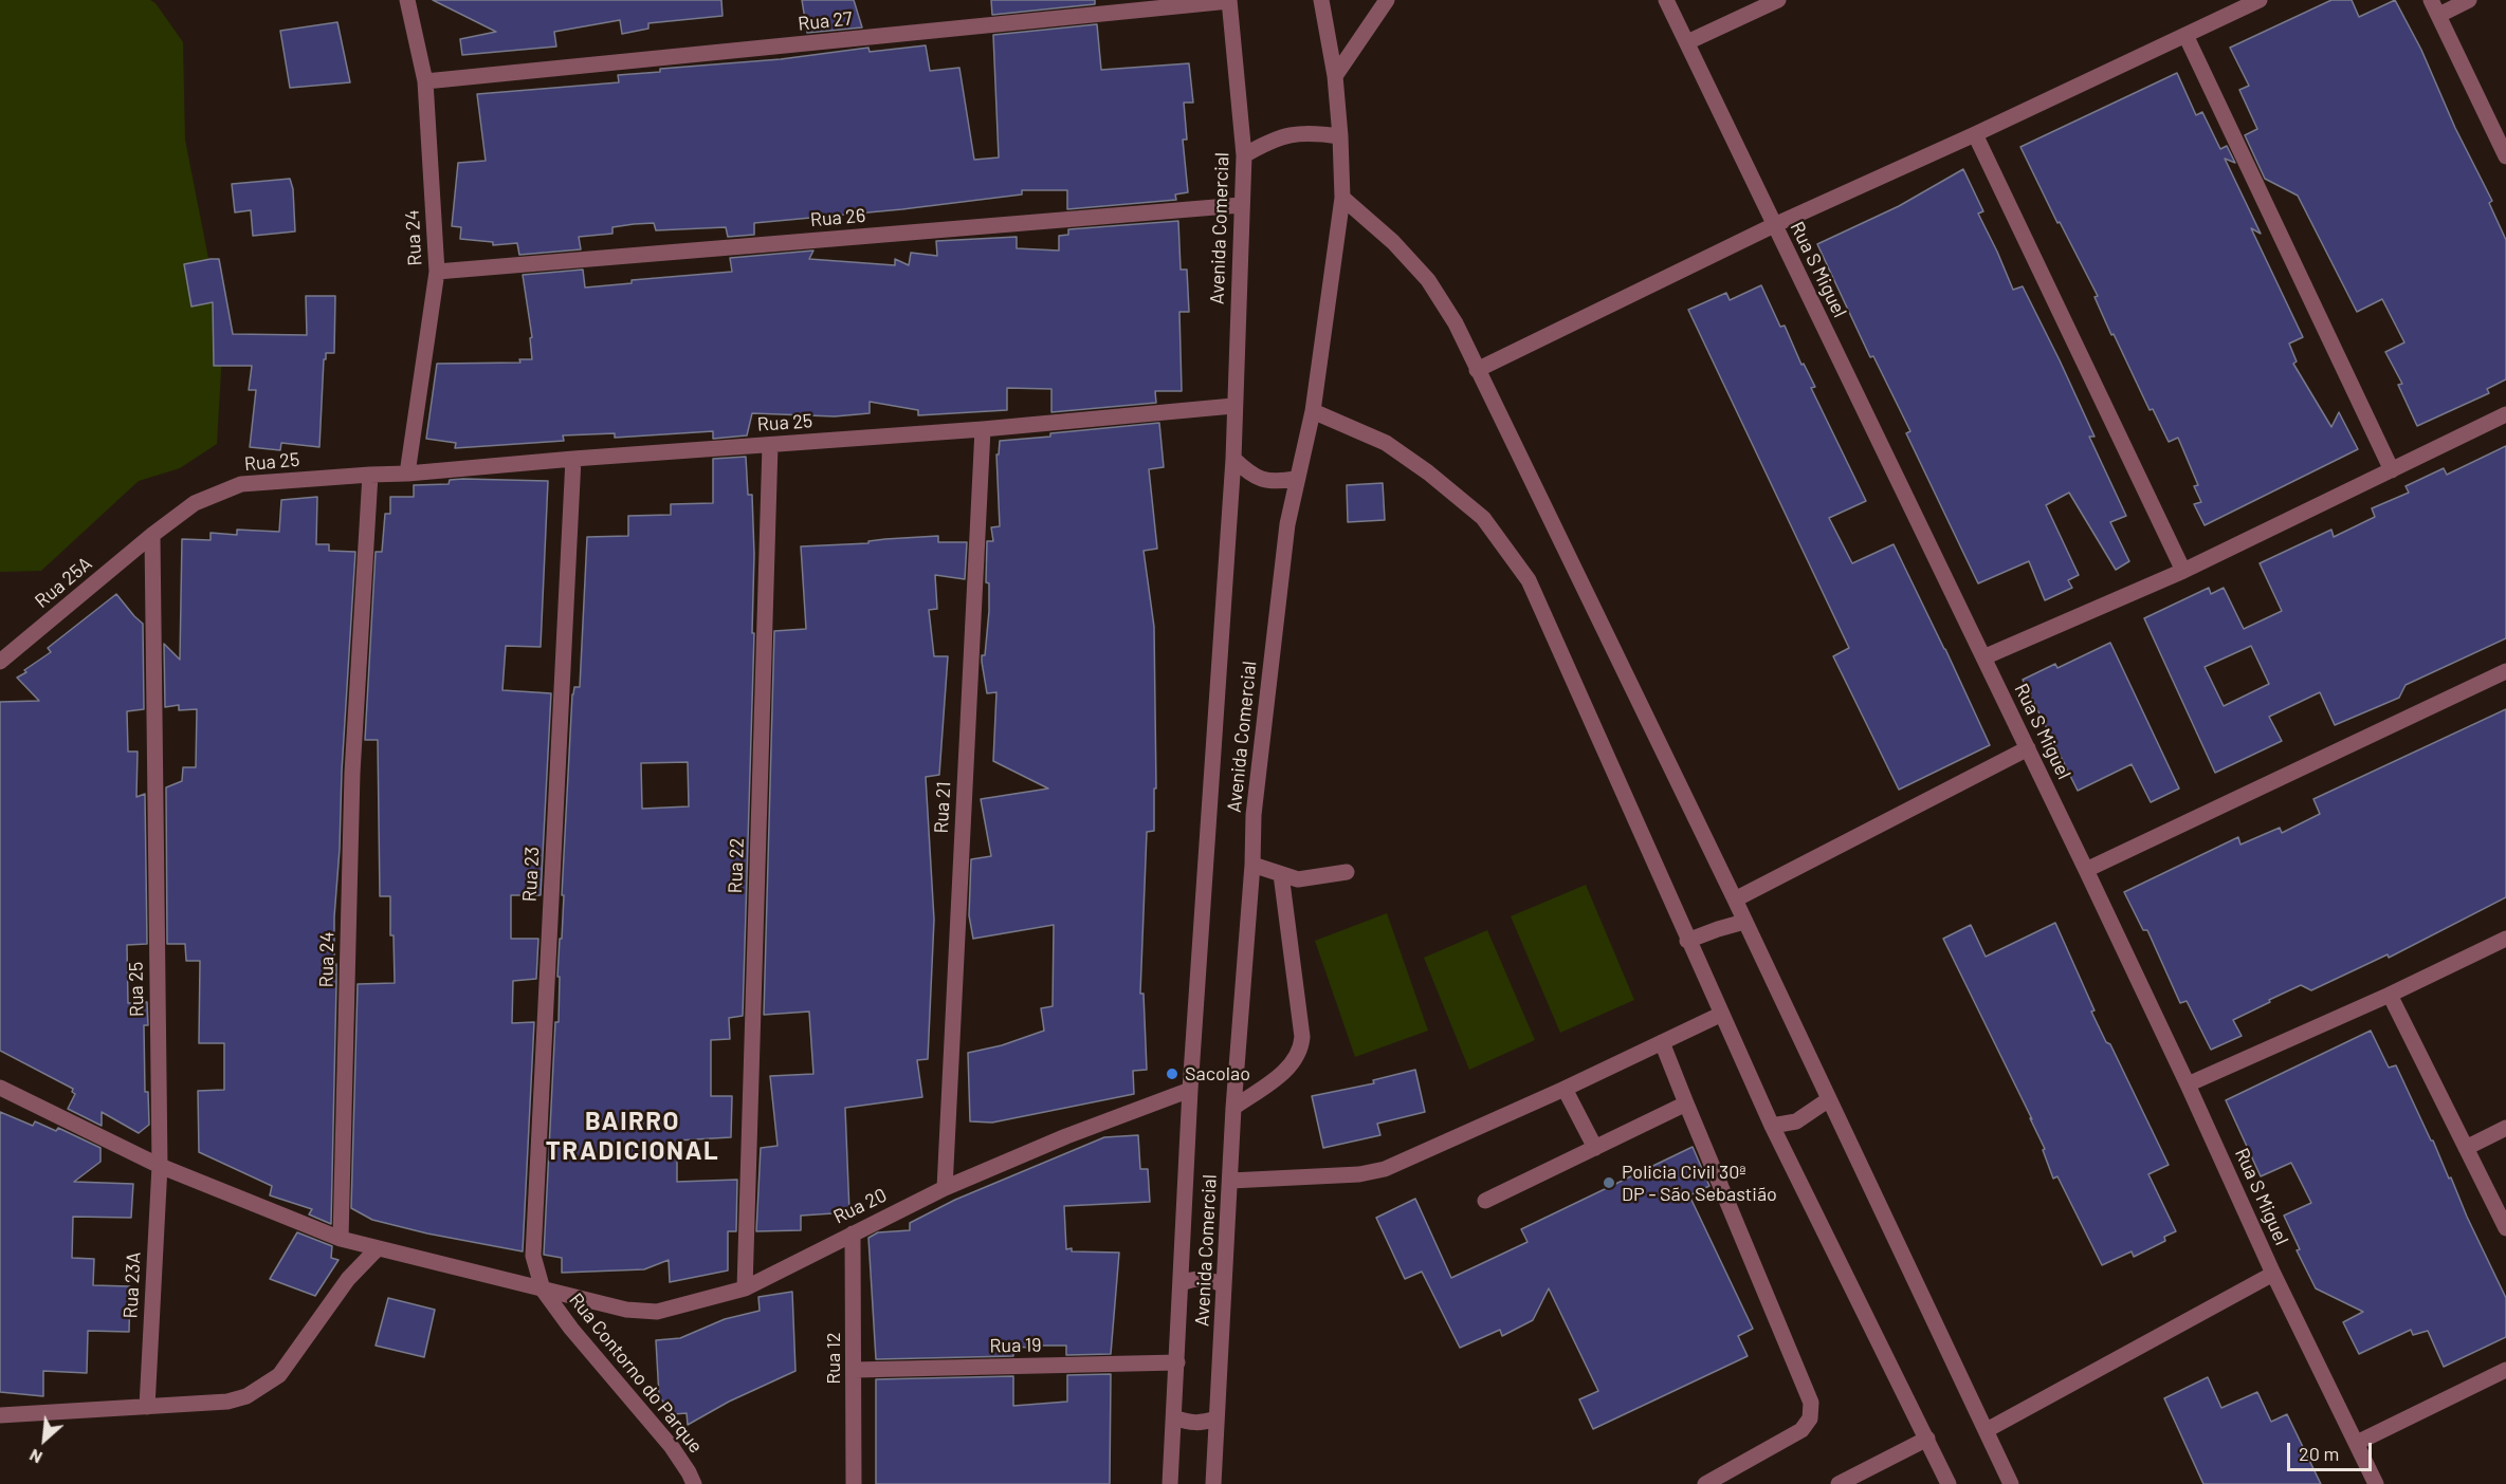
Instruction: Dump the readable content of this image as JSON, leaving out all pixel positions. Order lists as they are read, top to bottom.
{
  "streets": {
    "street": [
      "Rua 27",
      "Rua 26",
      "Avenida Comercial",
      "Rua 24",
      "Rua S Miguel",
      "Rua 25",
      "Rua 25A",
      "Rua 21",
      "Rua 22",
      "Rua 23",
      "Rua 20",
      "Rua 23A",
      "Rua 19",
      "Rua 12",
      "Rua Contorno do Parque"
    ]
  },
  "crossings": [
    ["Rua 27", "Avenida Comercial"],
    ["Rua 27", "Rua 24"],
    ["Rua 26", "Avenida Comercial"],
    ["Rua 26", "Rua 24"],
    ["Avenida Comercial", "Rua 25"],
    ["Avenida Comercial", "Rua 20"],
    ["Avenida Comercial", "Rua 19"],
    ["Rua 24", "Rua 25"],
    ["Rua 25", "Rua 25A"],
    ["Rua 25", "Rua 21"],
    ["Rua 25", "Rua 22"],
    ["Rua 25", "Rua 23"],
    ["Rua 25", "Rua 23A"],
    ["Rua 21", "Rua 20"],
    ["Rua 22", "Rua 20"],
    ["Rua 23", "Rua 20"],
    ["Rua 23", "Rua Contorno do Parque"],
    ["Rua 20", "Rua 12"],
    ["Rua 20", "Rua Contorno do Parque"],
    ["Rua 19", "Rua 12"]
  ],
  "districts": ["BAIRRO TRADICIONAL"],
  "places": ["Sacolao", "Policia Civil 30ª DP - São Sebastião"],
  "scale_bar": "20 m",
  "north": "bottom left"
}
